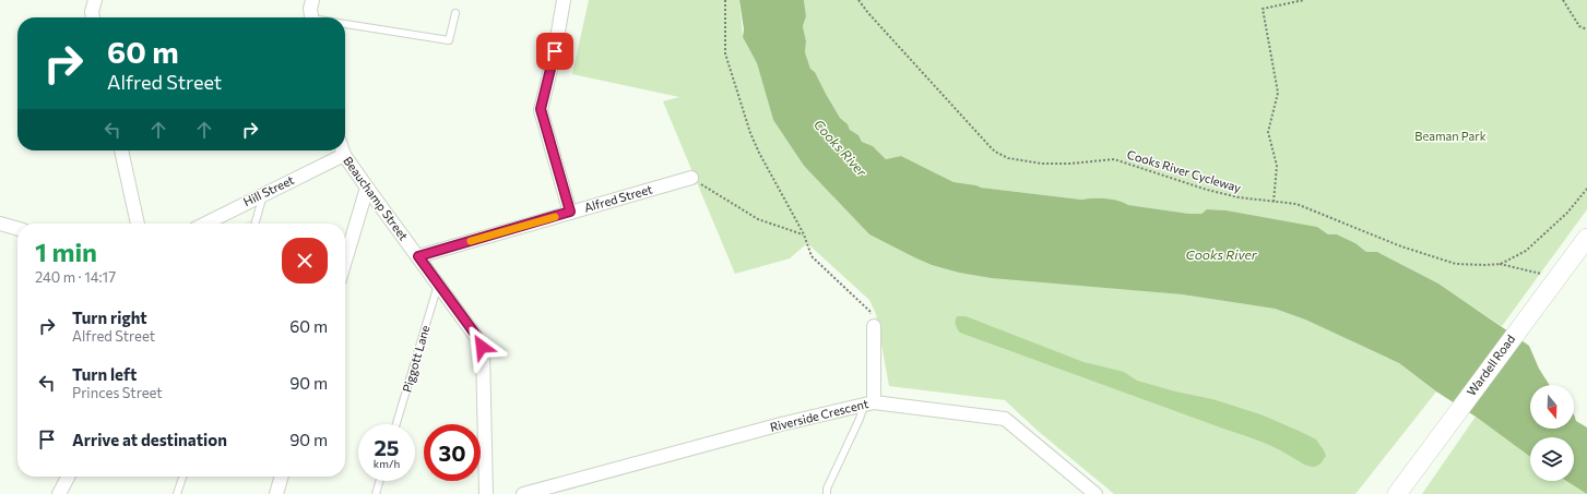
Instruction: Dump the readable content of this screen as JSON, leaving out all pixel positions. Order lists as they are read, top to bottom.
{
  "streets": {
    "main road": ["Wardell Road"],
    "street": [
      "Hill Street",
      "Beauchamp Street",
      "Alfred Street",
      "Riverside Crescent"
    ],
    "lane": ["Piggott Lane"],
    "path": ["Cooks River Cycleway"]
  },
  "crossings": [
    ["Hill Street", "Beauchamp Street"],
    ["Beauchamp Street", "Alfred Street"],
    ["Beauchamp Street", "Piggott Lane"]
  ],
  "water": ["Cooks River"],
  "parks": ["Beaman Park"],
  "north": "bottom",
  "page": {
    "turn": ["60 m", "Alfred Street"],
    "heading": ["1 min", "240 m · 14:17"],
    "list": [
      {
        "name": "Turn right",
        "note": "Alfred Street",
        "value": "60 m"
      },
      {
        "name": "Turn left",
        "note": "Princes Street",
        "value": "90 m"
      },
      {
        "name": "Arrive at destination",
        "value": "90 m"
      }
    ],
    "speed": "25 km/h",
    "limit": "30"
  }
}
